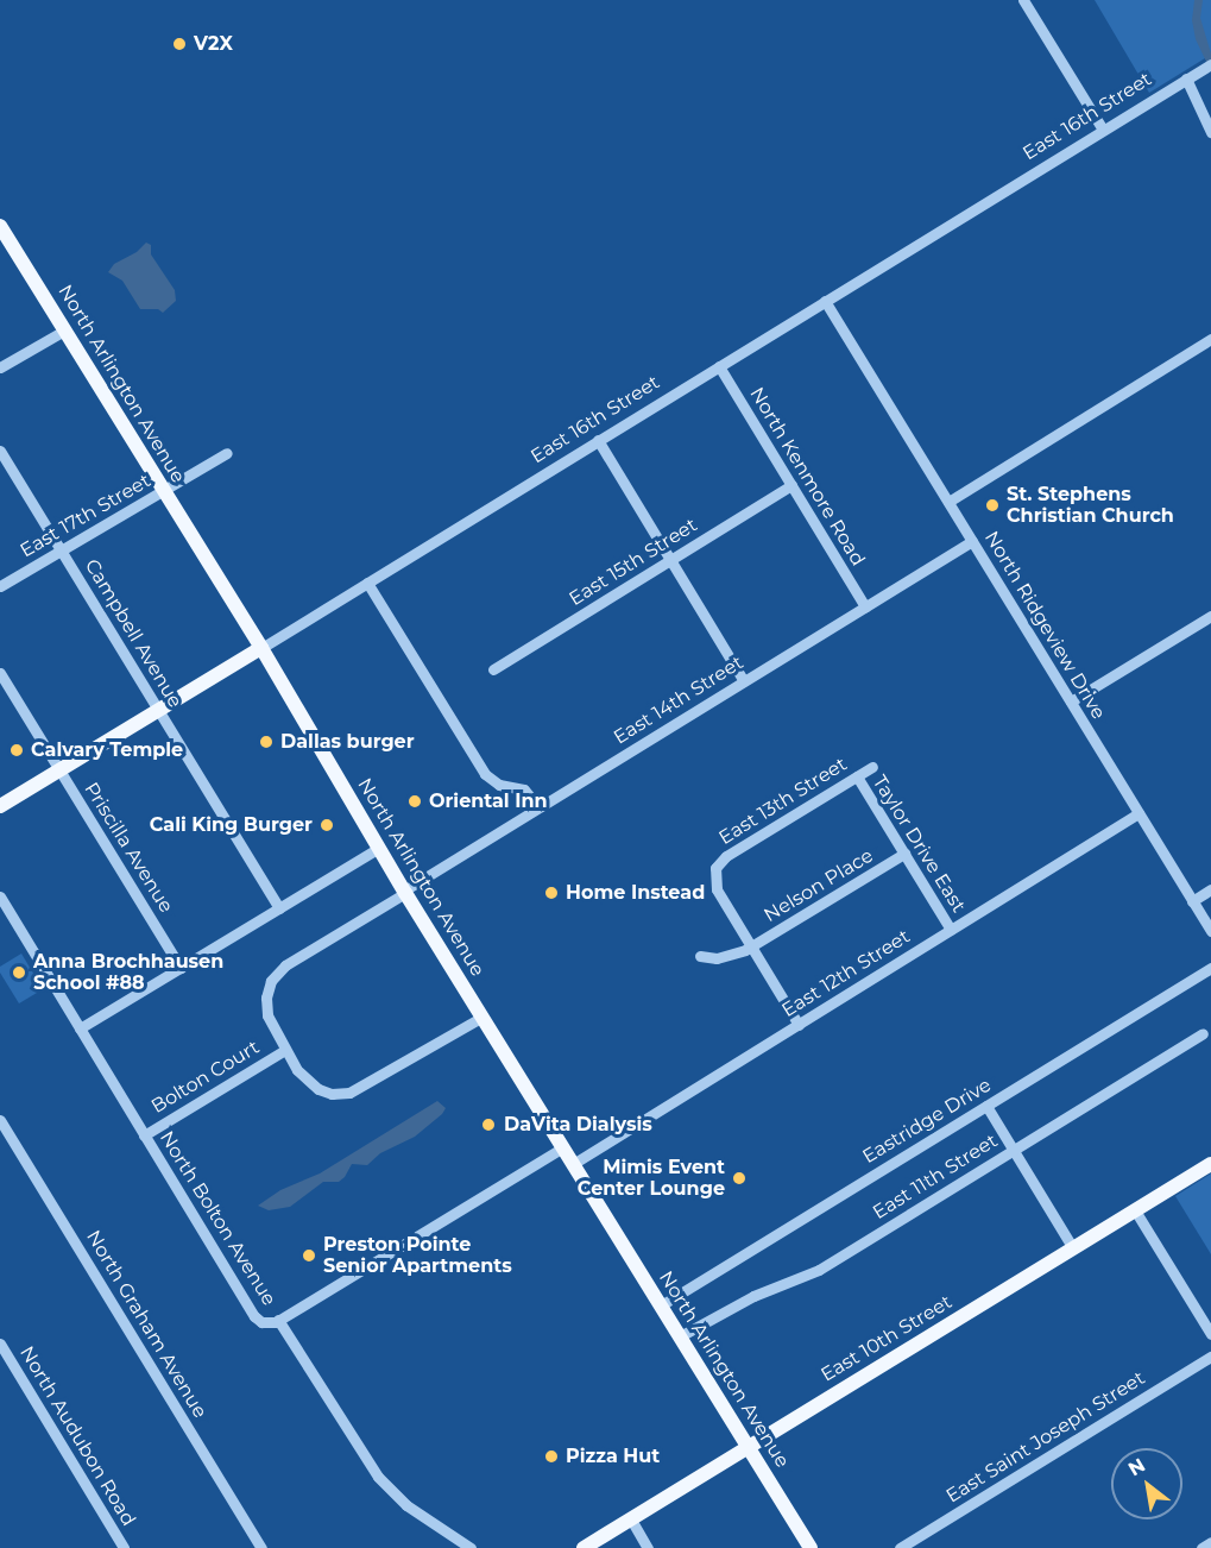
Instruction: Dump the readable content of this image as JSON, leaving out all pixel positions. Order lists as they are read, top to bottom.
{
  "streets": {
    "main road": ["East 16th Street", "North Arlington Avenue", "East 10th Street"],
    "street": [
      "North Kenmore Road",
      "East 17th Street",
      "East 15th Street",
      "North Ridgeview Drive",
      "Campbell Avenue",
      "East 14th Street",
      "East 13th Street",
      "Taylor Drive East",
      "Priscilla Avenue",
      "Nelson Place",
      "East 12th Street",
      "Bolton Court",
      "Eastridge Drive",
      "East 11th Street",
      "North Bolton Avenue",
      "North Graham Avenue",
      "North Audubon Road",
      "East Saint Joseph Street"
    ]
  },
  "crossings": [
    ["East 16th Street", "North Arlington Avenue"],
    ["East 16th Street", "North Kenmore Road"],
    ["East 16th Street", "North Ridgeview Drive"],
    ["East 16th Street", "Campbell Avenue"],
    ["East 16th Street", "Priscilla Avenue"],
    ["North Arlington Avenue", "East 17th Street"],
    ["North Arlington Avenue", "East 14th Street"],
    ["North Arlington Avenue", "East 12th Street"],
    ["North Arlington Avenue", "Eastridge Drive"],
    ["North Arlington Avenue", "East 11th Street"],
    ["North Arlington Avenue", "East 10th Street"],
    ["North Kenmore Road", "East 15th Street"],
    ["North Kenmore Road", "East 14th Street"],
    ["East 17th Street", "Campbell Avenue"],
    ["North Ridgeview Drive", "East 14th Street"],
    ["North Ridgeview Drive", "East 12th Street"],
    ["East 14th Street", "Bolton Court"],
    ["East 13th Street", "Taylor Drive East"],
    ["East 13th Street", "Nelson Place"],
    ["Taylor Drive East", "Nelson Place"],
    ["Taylor Drive East", "East 12th Street"],
    ["Bolton Court", "North Bolton Avenue"]
  ],
  "places": [
    "V2X",
    "St. Stephens Christian Church",
    "Dallas burger",
    "Calvary Temple",
    "Oriental Inn",
    "Cali King Burger",
    "Home Instead",
    "Anna Brochhausen School #88",
    "DaVita Dialysis",
    "Mimis Event Center Lounge",
    "Preston Pointe Senior Apartments",
    "Pizza Hut"
  ],
  "north": "top left"
}
